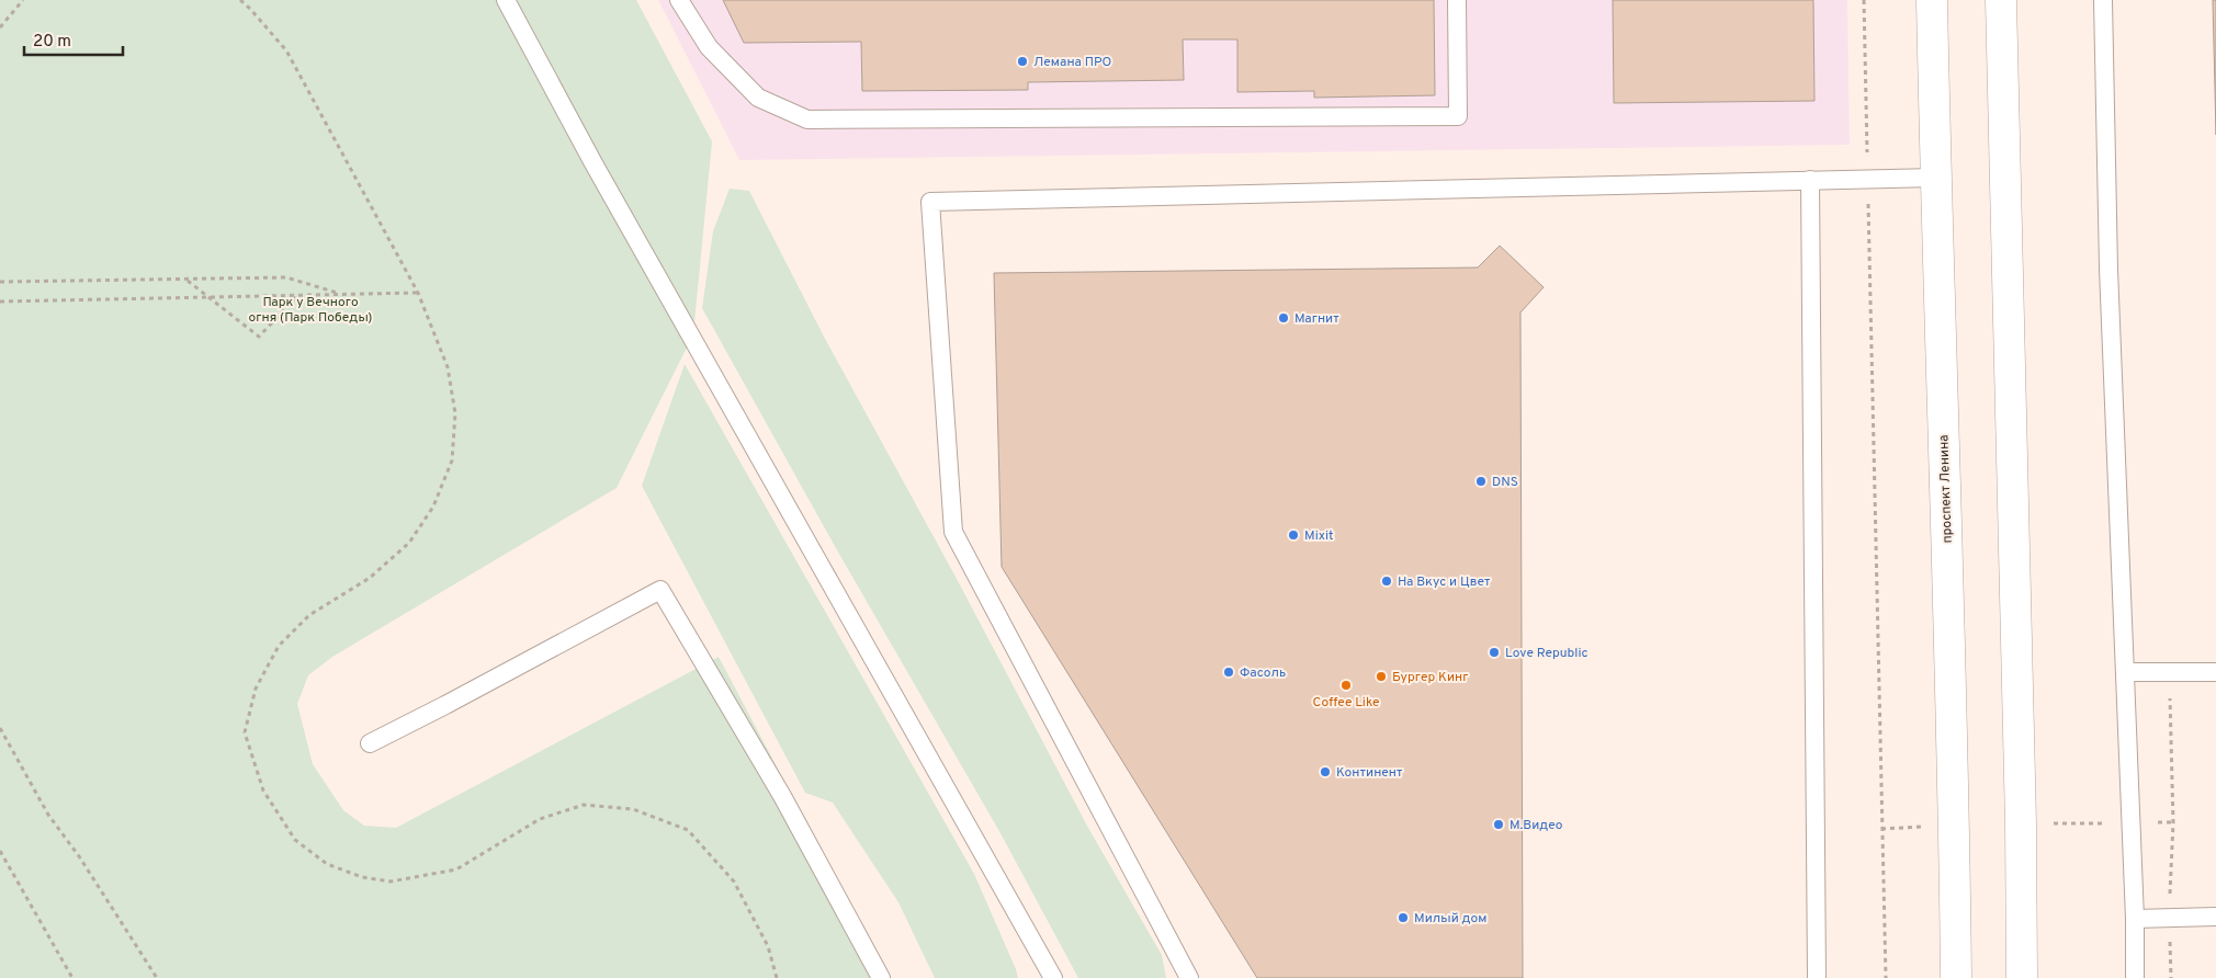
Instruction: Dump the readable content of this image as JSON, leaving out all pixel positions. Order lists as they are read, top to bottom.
{
  "streets": {
    "main road": ["проспект Ленина"]
  },
  "parks": ["Парк у Вечного огня (Парк Победы)"],
  "places": [
    "Лемана ПРО",
    "Магнит",
    "DNS",
    "Mixit",
    "На Вкус и Цвет",
    "Love Republic",
    "Фасоль",
    "Бургер Кинг",
    "Coffee Like",
    "Континент",
    "М.Видео",
    "Милый дом"
  ],
  "scale_bar": "20 m"
}
